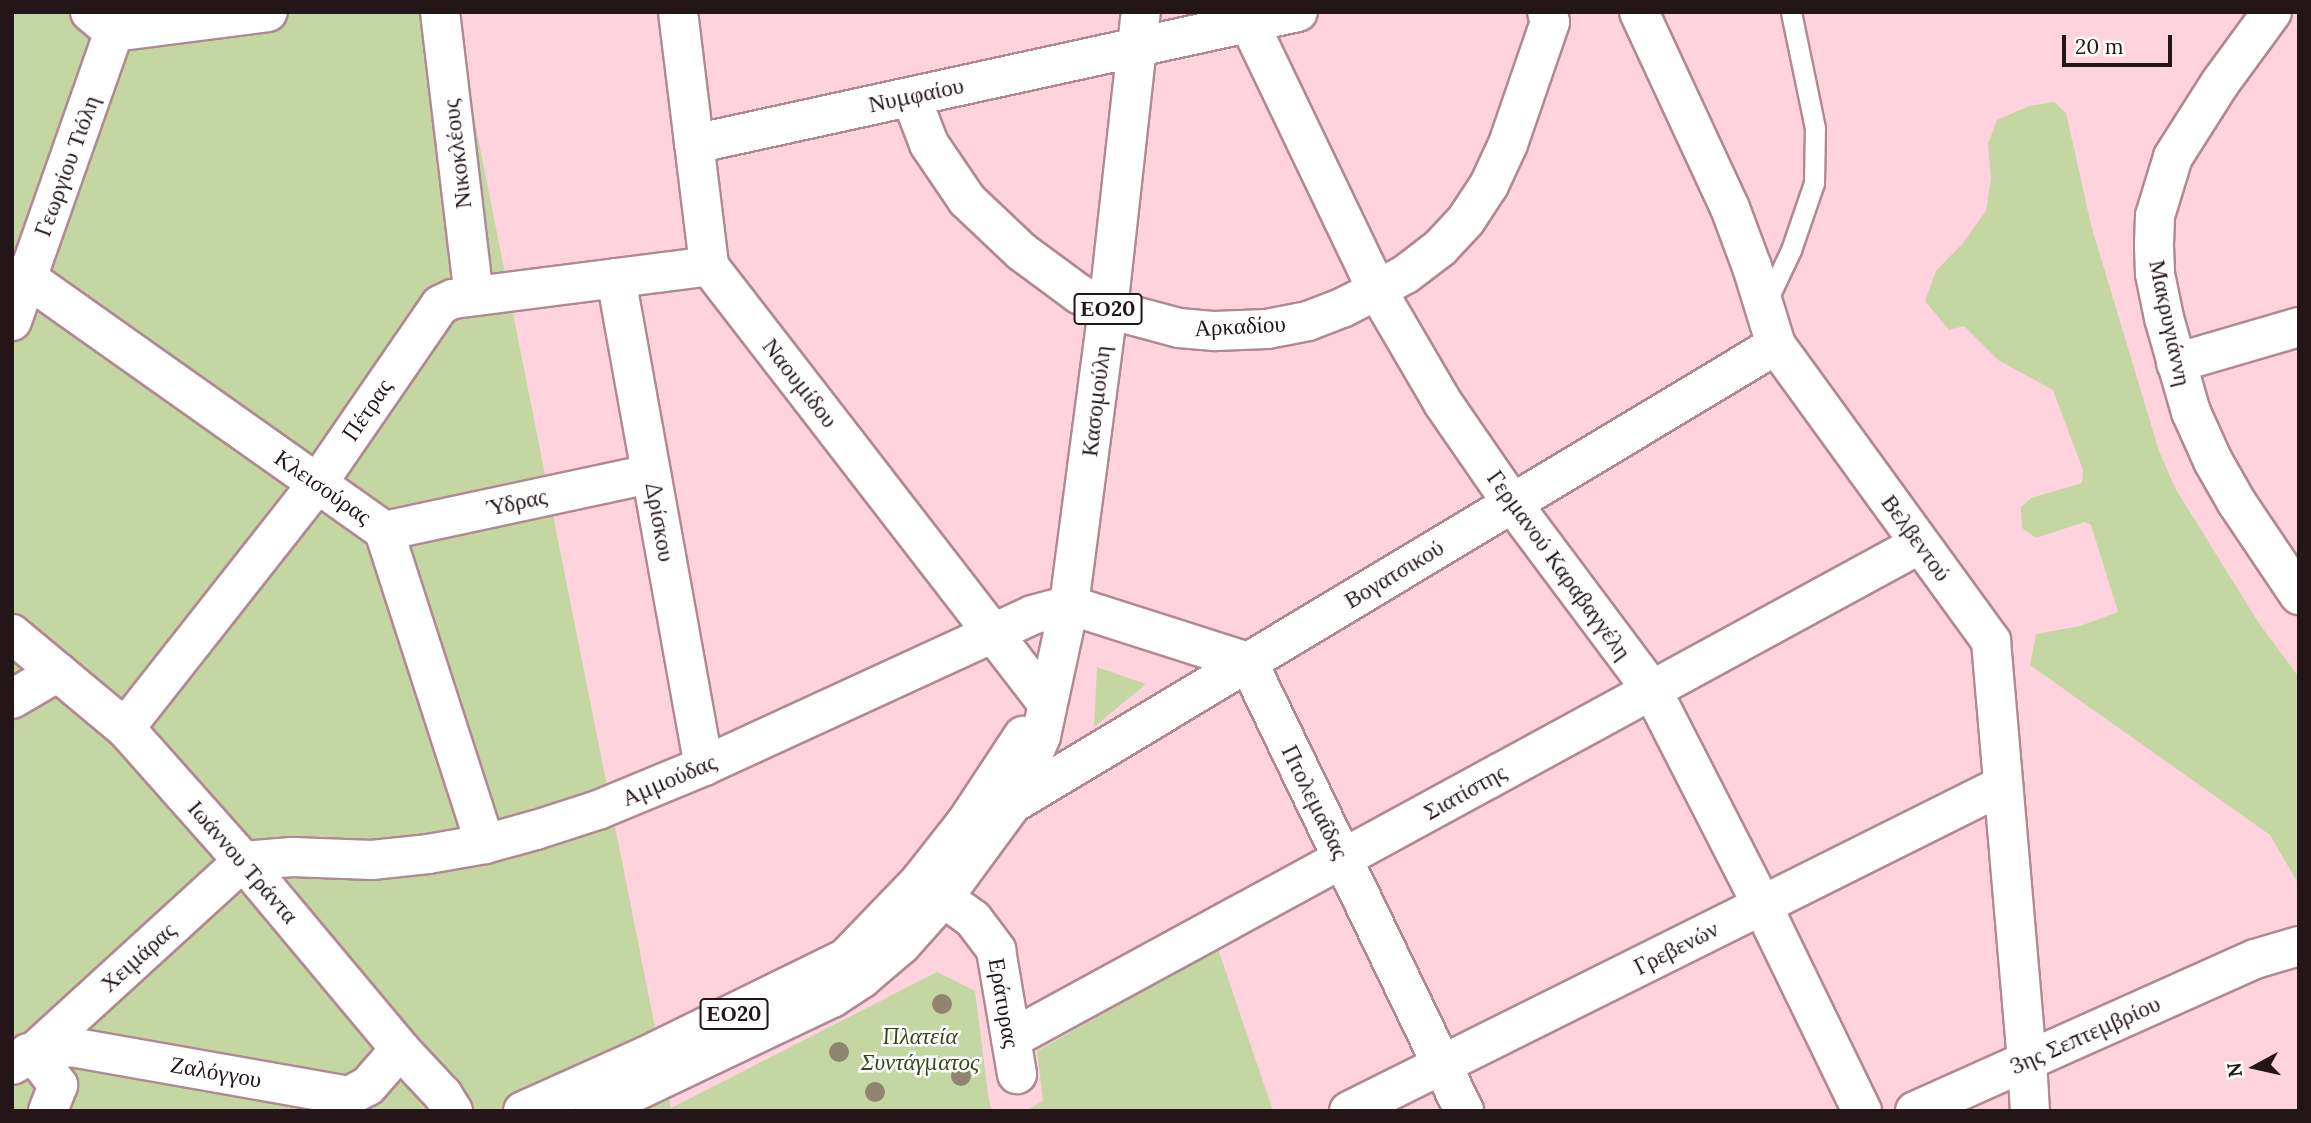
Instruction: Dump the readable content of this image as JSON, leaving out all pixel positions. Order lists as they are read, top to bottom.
{
  "streets": {
    "street": [
      "Νυμφαίου",
      "Νικοκλέους",
      "Γεωργίου Τιόλη",
      "ΕΟ20",
      "Μακρυγιάννη",
      "Αρκαδίου",
      "Ναουμίδου",
      "Κασομούλη",
      "Πέτρας",
      "Κλεισούρας",
      "Ύδρας",
      "Δρίσκου",
      "Βελβεντού",
      "Γερμανού Καραβαγγέλη",
      "Βογατσικού",
      "Αμμούδας",
      "Σιατίστης",
      "Πτολεμαΐδας",
      "Ιωάννου Τράντα",
      "Γρεβενών",
      "Χειμάρας",
      "Εράτυρας",
      "3ης Σεπτεμβρίου",
      "Ζαλόγγου"
    ]
  },
  "crossings": [
    ["Νυμφαίου", "Αρκαδίου"],
    ["Νυμφαίου", "Κασομούλη"],
    ["Νυμφαίου", "Γερμανού Καραβαγγέλη"],
    ["Νικοκλέους", "Πέτρας"],
    ["Γεωργίου Τιόλη", "Κλεισούρας"],
    ["Αρκαδίου", "Κασομούλη"],
    ["Αρκαδίου", "Γερμανού Καραβαγγέλη"],
    ["Ναουμίδου", "Κασομούλη"],
    ["Ναουμίδου", "Πέτρας"],
    ["Ναουμίδου", "Αμμούδας"],
    ["Κασομούλη", "Βογατσικού"],
    ["Κασομούλη", "Αμμούδας"],
    ["Κασομούλη", "Εράτυρας"],
    ["Πέτρας", "Κλεισούρας"],
    ["Πέτρας", "Δρίσκου"],
    ["Πέτρας", "Ιωάννου Τράντα"],
    ["Κλεισούρας", "Ύδρας"],
    ["Κλεισούρας", "Αμμούδας"],
    ["Ύδρας", "Δρίσκου"],
    ["Δρίσκου", "Αμμούδας"],
    ["Βελβεντού", "Βογατσικού"],
    ["Βελβεντού", "Σιατίστης"],
    ["Βελβεντού", "Γρεβενών"],
    ["Βελβεντού", "3ης Σεπτεμβρίου"],
    ["Γερμανού Καραβαγγέλη", "Βογατσικού"],
    ["Γερμανού Καραβαγγέλη", "Σιατίστης"],
    ["Γερμανού Καραβαγγέλη", "Γρεβενών"],
    ["Βογατσικού", "Πτολεμαΐδας"],
    ["Αμμούδας", "Ιωάννου Τράντα"],
    ["Αμμούδας", "Χειμάρας"],
    ["Σιατίστης", "Πτολεμαΐδας"],
    ["Σιατίστης", "Εράτυρας"],
    ["Πτολεμαΐδας", "Γρεβενών"],
    ["Ιωάννου Τράντα", "Χειμάρας"],
    ["Ιωάννου Τράντα", "Ζαλόγγου"],
    ["Χειμάρας", "Ζαλόγγου"]
  ],
  "parks": ["Πλατεία Συντάγματος"],
  "scale_bar": "20 m",
  "north": "left"
}
